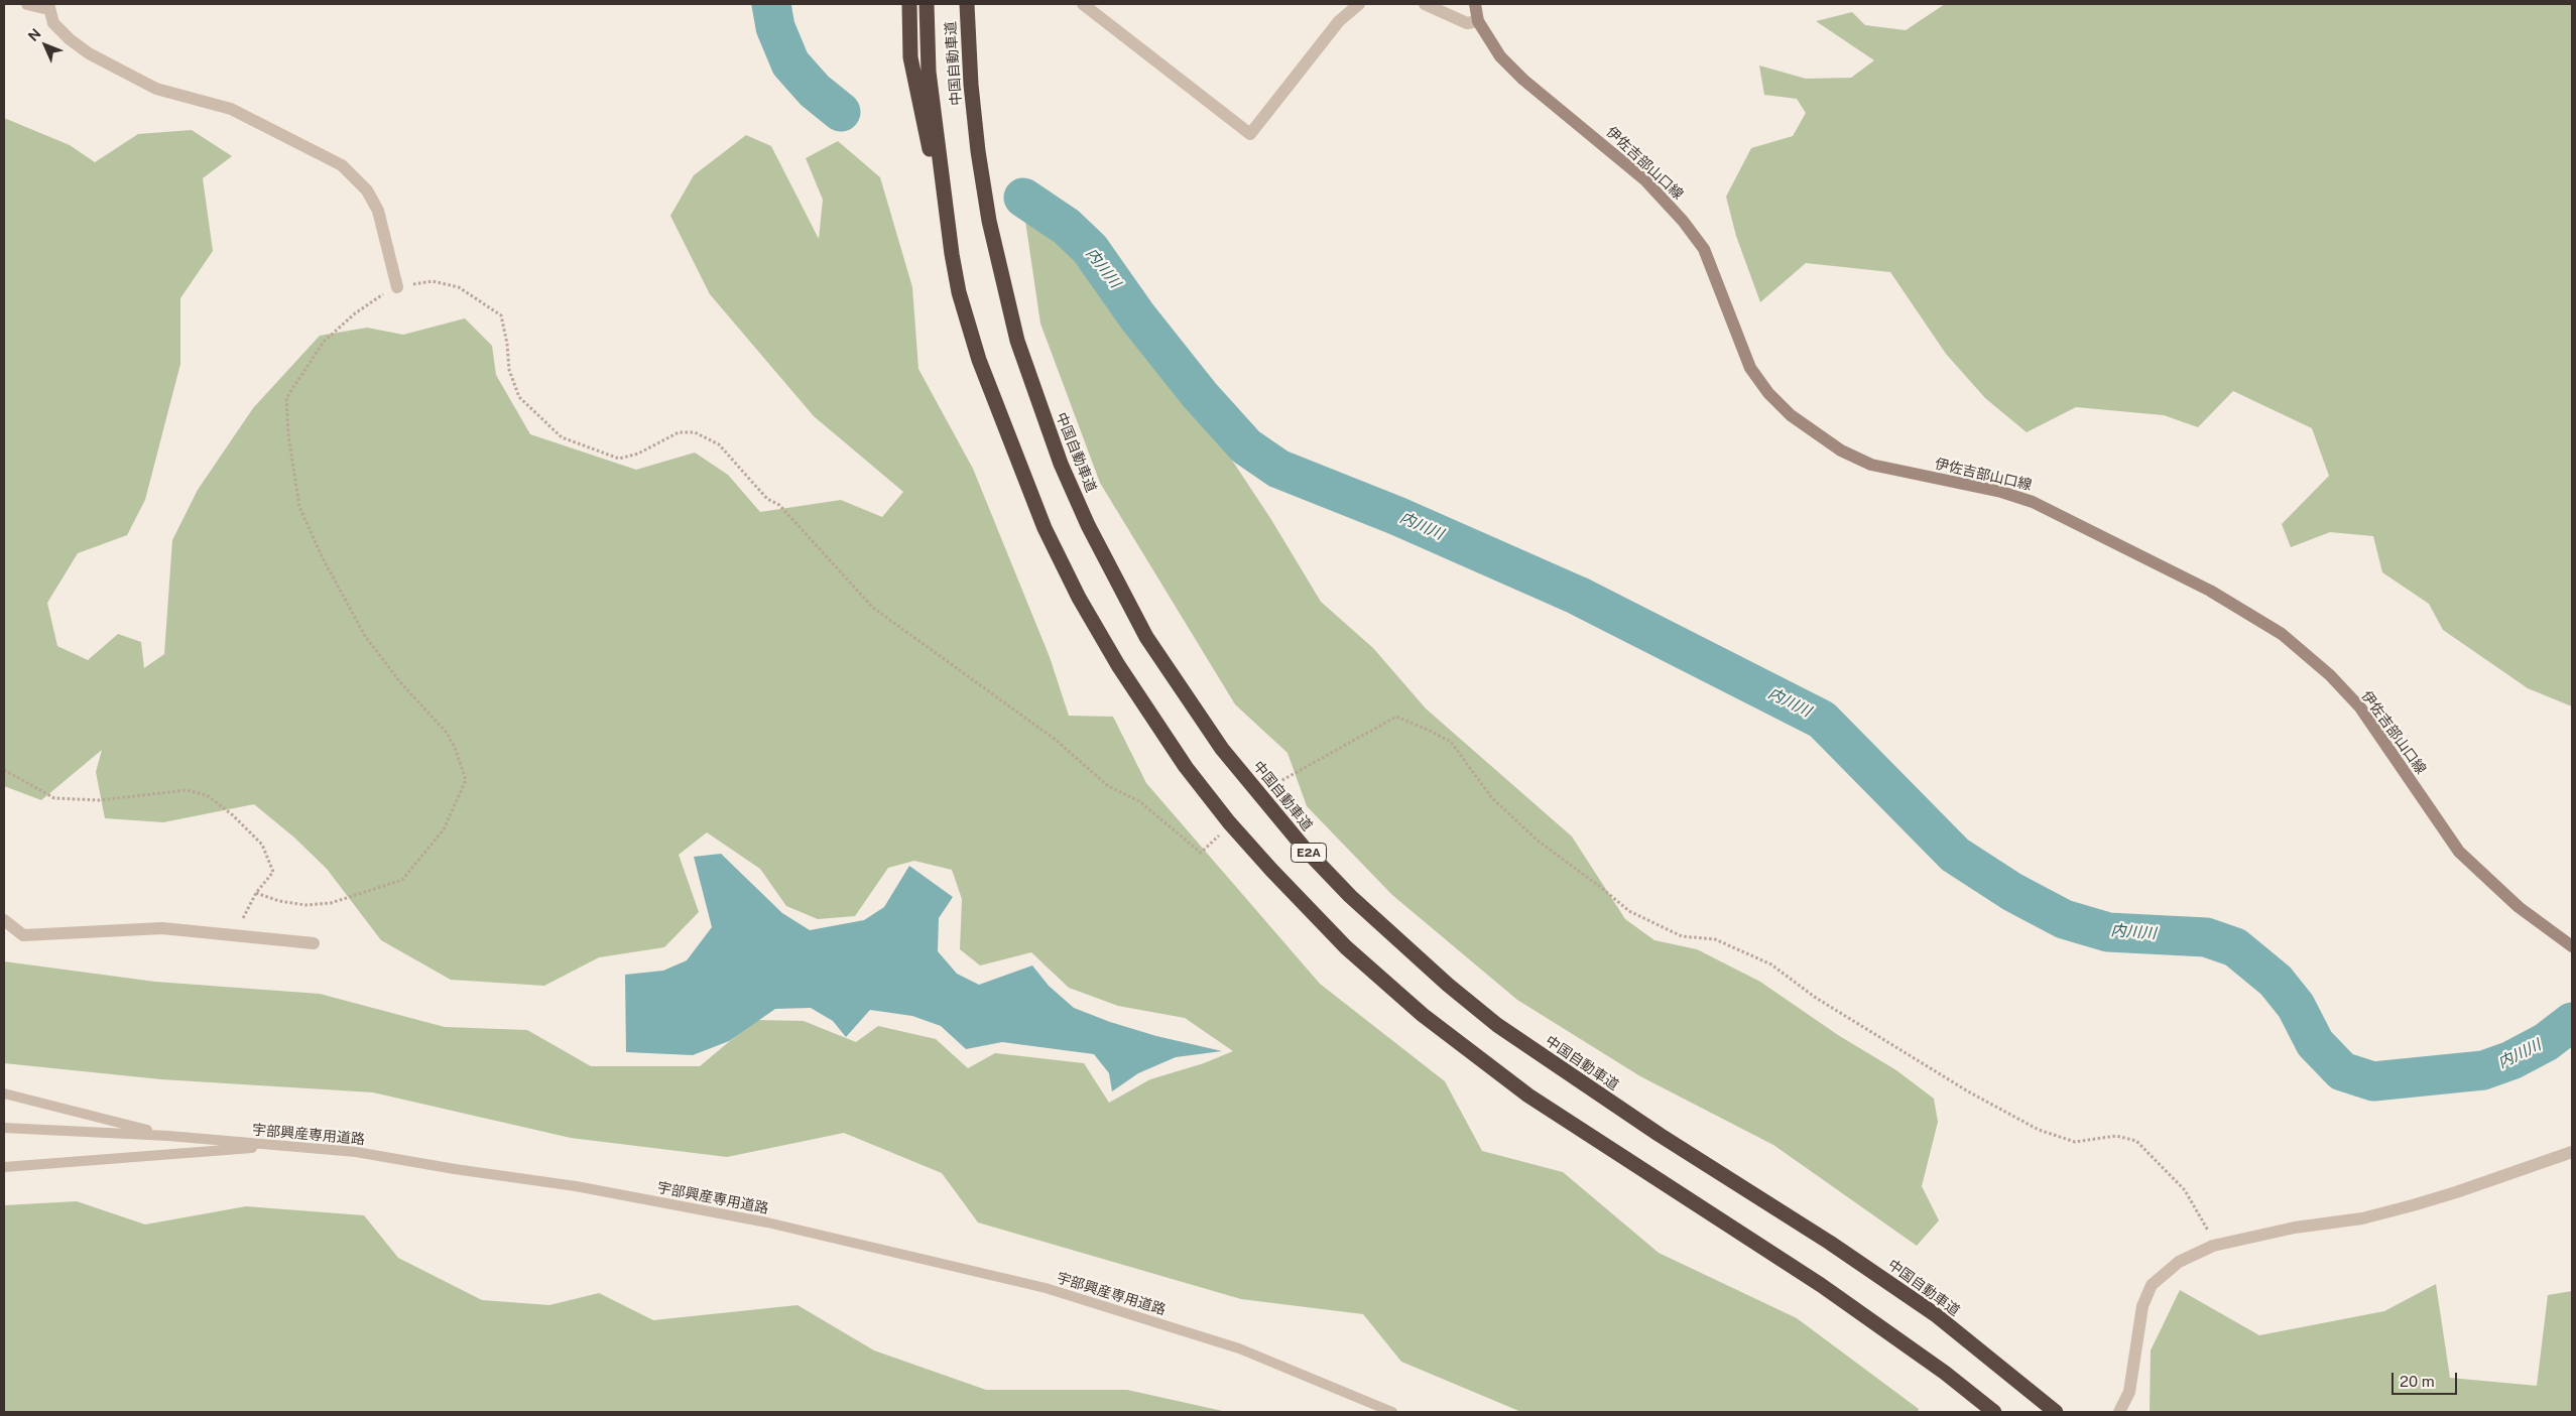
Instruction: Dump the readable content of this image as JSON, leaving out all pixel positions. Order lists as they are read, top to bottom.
{
  "streets": {
    "highway": ["中国自動車道", "E2A"],
    "main road": ["伊佐吉部山口線"],
    "lane": ["宇部興産専用道路"]
  },
  "water": ["内川川"],
  "scale_bar": "20 m",
  "north": "top left"
}
